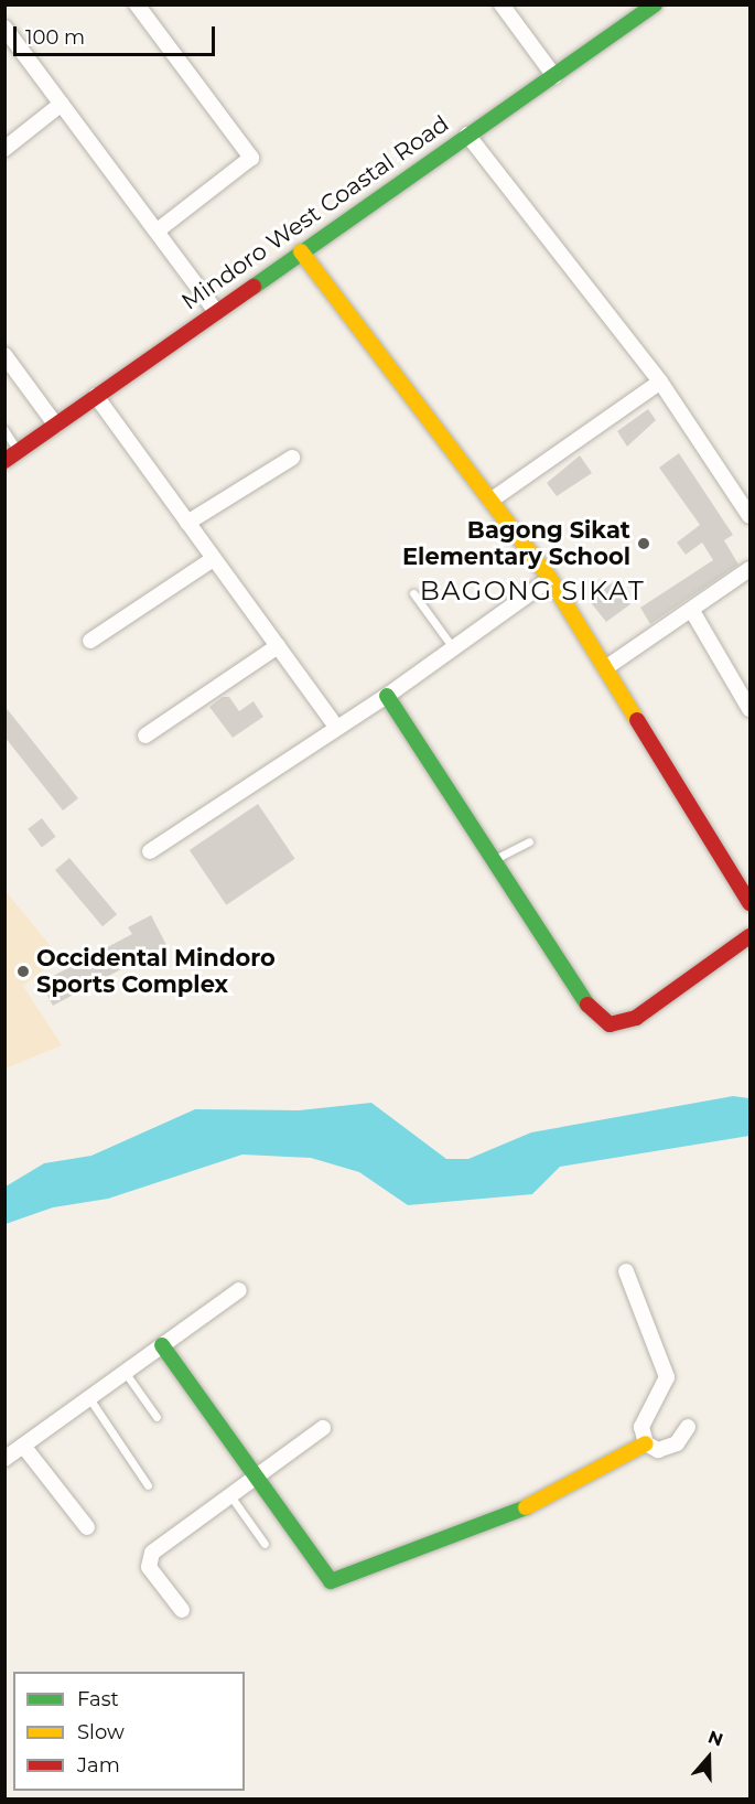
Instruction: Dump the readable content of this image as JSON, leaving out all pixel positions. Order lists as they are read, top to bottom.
{
  "streets": {
    "street": ["Mindoro West Coastal Road"]
  },
  "districts": ["BAGONG SIKAT"],
  "places": ["Bagong Sikat Elementary School", "Occidental Mindoro Sports Complex"],
  "legend": ["Fast", "Slow", "Jam"],
  "scale_bar": "100 m",
  "north": "top"
}
